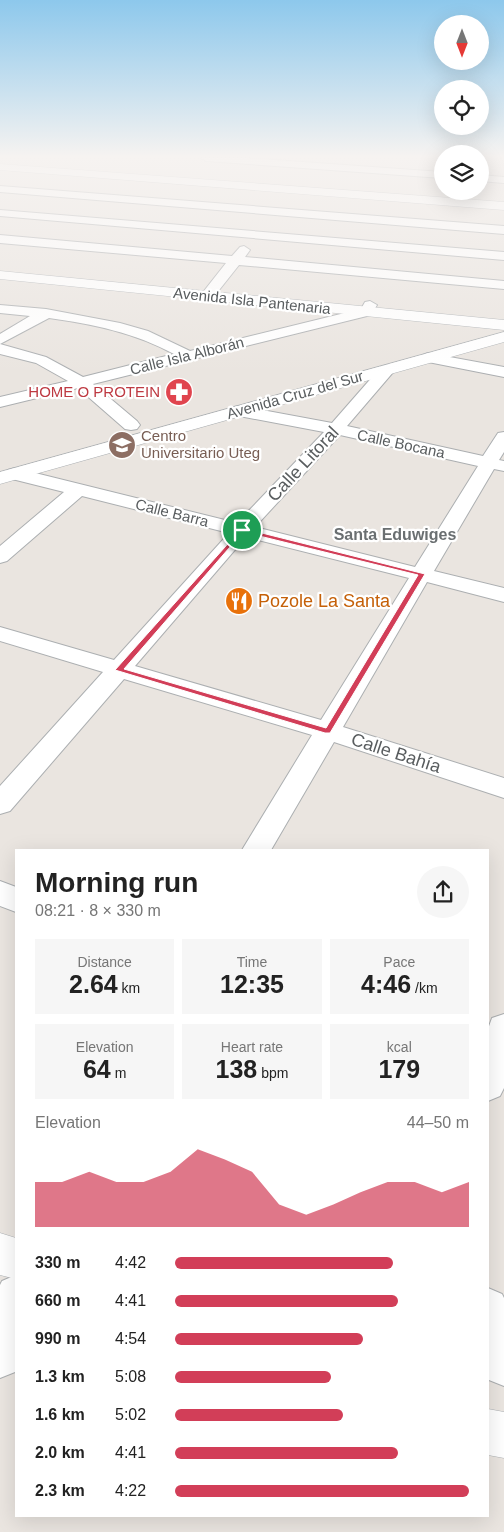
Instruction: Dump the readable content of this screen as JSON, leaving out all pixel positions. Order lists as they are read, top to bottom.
{
  "streets": {
    "street": [
      "Avenida Isla Pantenaria",
      "Calle Isla Alborán",
      "Avenida Cruz del Sur",
      "Calle Bocana",
      "Calle Litoral",
      "Calle Barra",
      "Calle Bahía"
    ]
  },
  "crossings": [
    ["Avenida Isla Pantenaria", "Calle Isla Alborán"],
    ["Avenida Isla Pantenaria", "Avenida Cruz del Sur"],
    ["Avenida Cruz del Sur", "Calle Bocana"],
    ["Avenida Cruz del Sur", "Calle Litoral"],
    ["Avenida Cruz del Sur", "Calle Barra"],
    ["Calle Bocana", "Calle Litoral"],
    ["Calle Litoral", "Calle Barra"],
    ["Calle Litoral", "Calle Bahía"]
  ],
  "districts": ["Santa Eduwiges"],
  "places": {
    "pharmacy": ["HOME O PROTEIN"],
    "school or university": ["Centro Universitario Uteg"],
    "restaurant": ["Pozole La Santa"]
  },
  "north": "bottom",
  "page": {
    "heading": ["Morning run", "08:21 · 8 × 330 m"],
    "stats": [
      ["Distance", "2.64 km"],
      ["Time", "12:35"],
      ["Pace", "4:46 /km"],
      ["Elevation", "64 m"],
      ["Heart rate", "138 bpm"],
      ["kcal", "179"]
    ],
    "chart": ["Elevation", "44–50 m"],
    "list": [
      {
        "name": "330 m",
        "note": "4:42"
      },
      {
        "name": "660 m",
        "note": "4:41"
      },
      {
        "name": "990 m",
        "note": "4:54"
      },
      {
        "name": "1.3 km",
        "note": "5:08"
      },
      {
        "name": "1.6 km",
        "note": "5:02"
      },
      {
        "name": "2.0 km",
        "note": "4:41"
      },
      {
        "name": "2.3 km",
        "note": "4:22"
      }
    ]
  }
}
